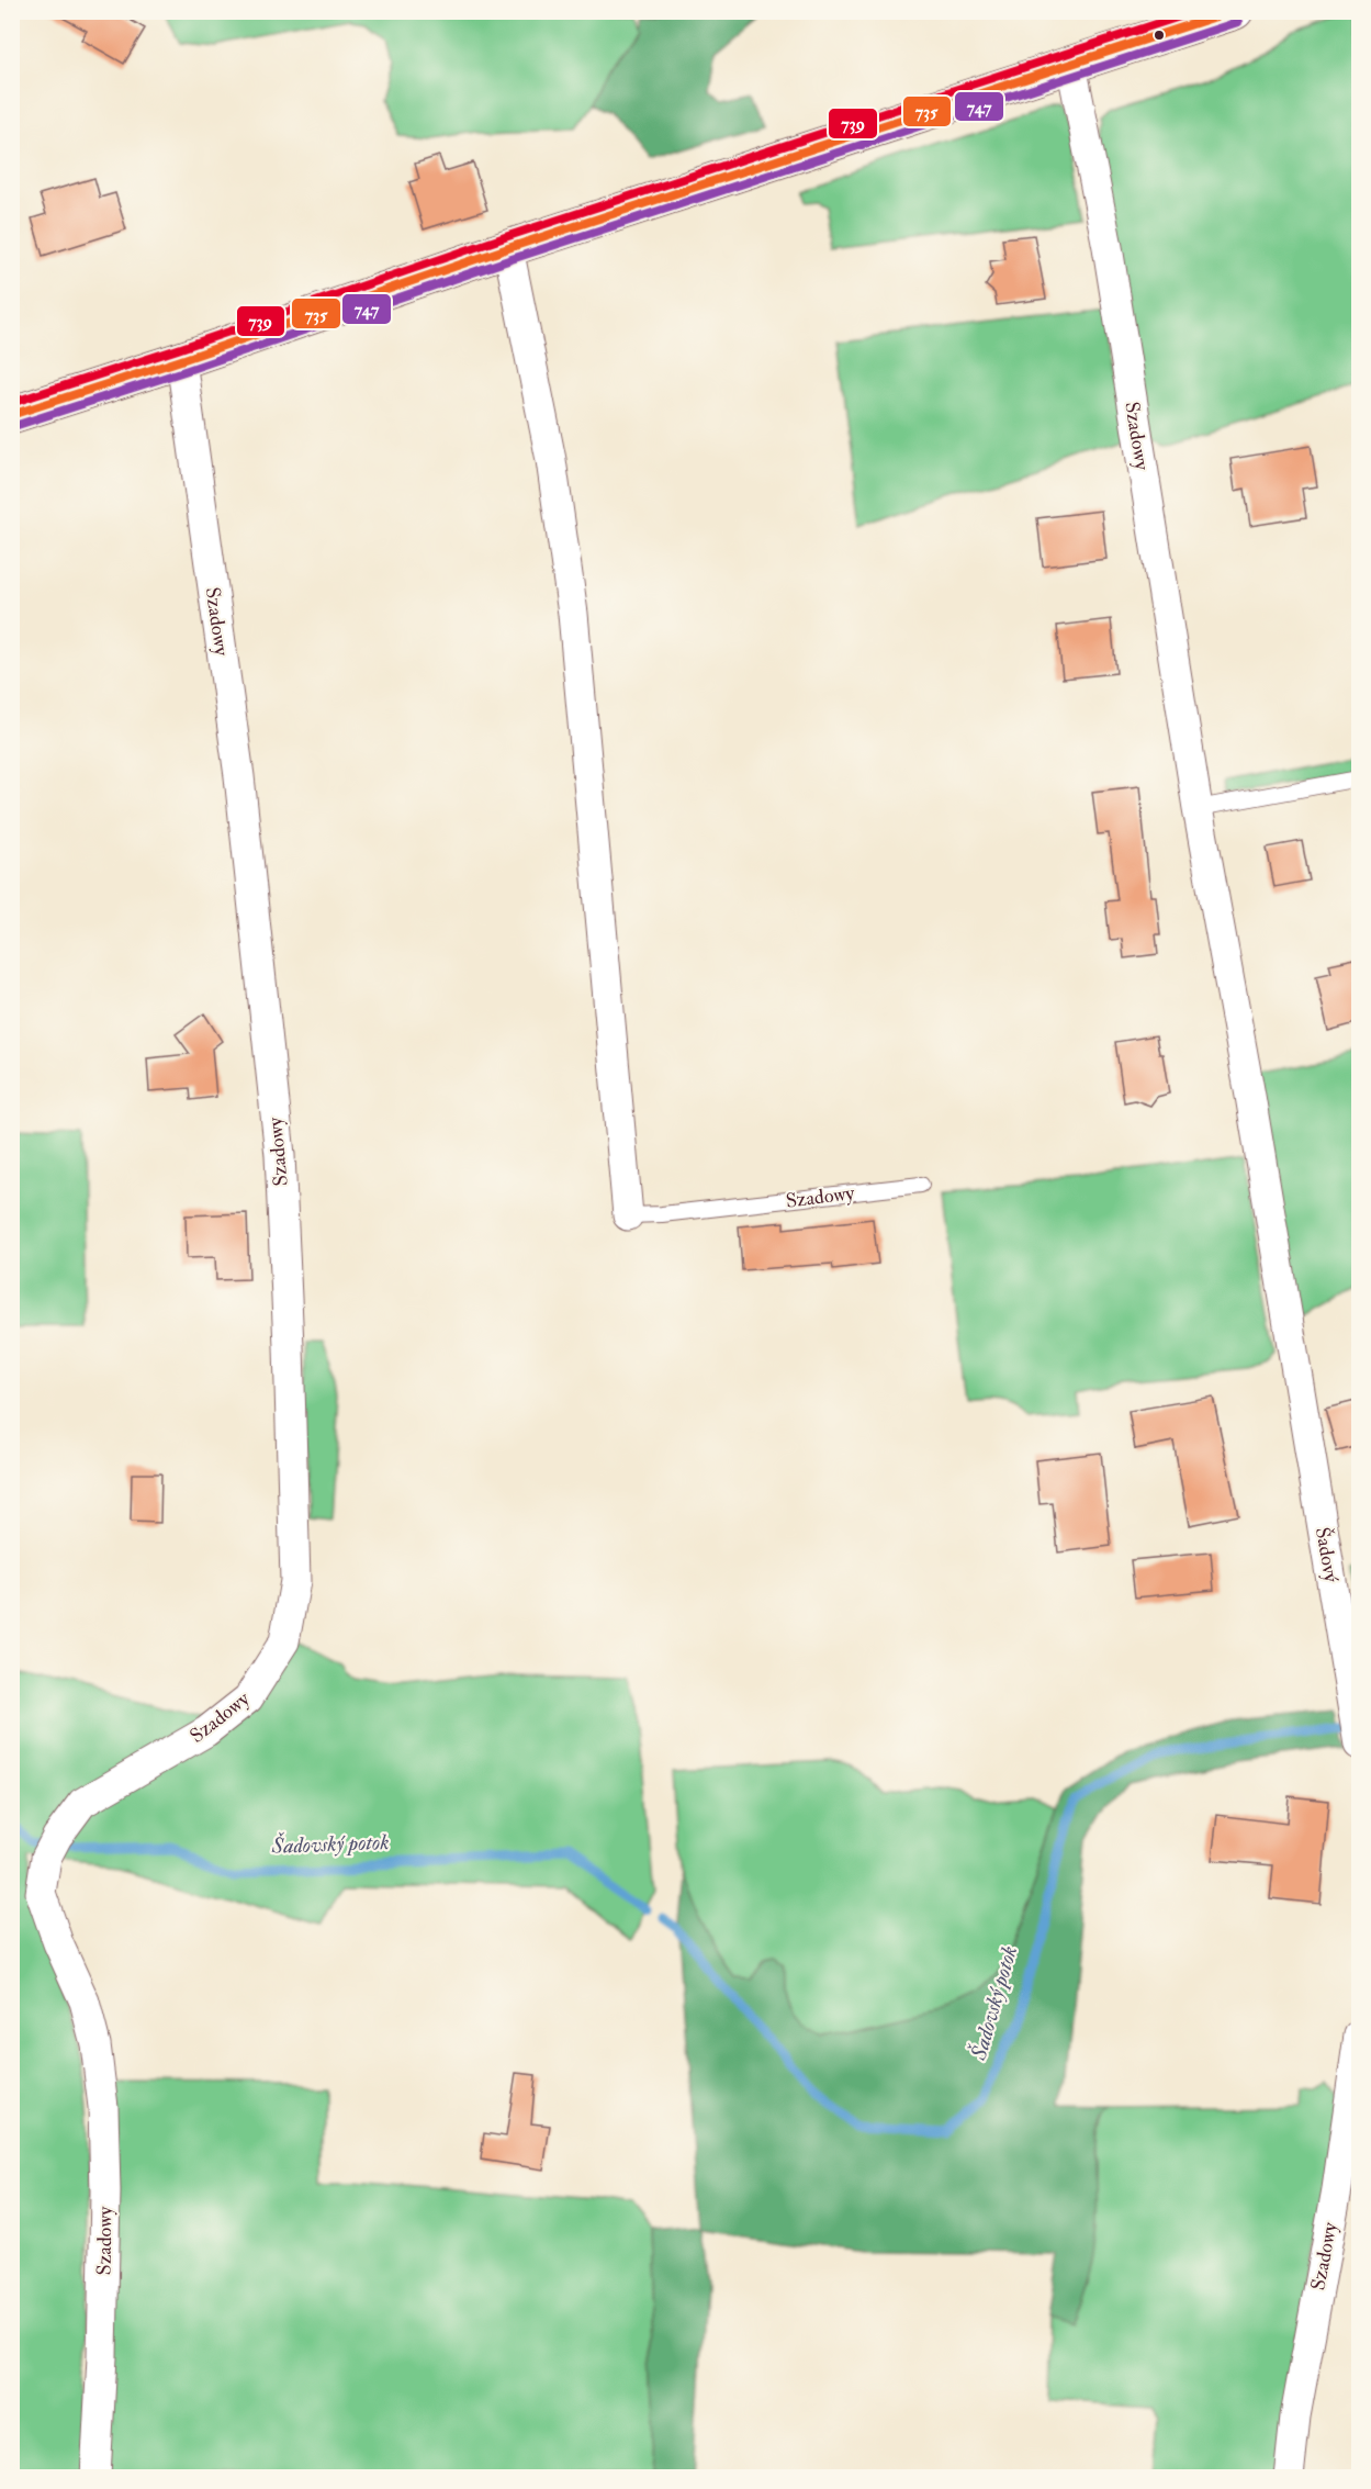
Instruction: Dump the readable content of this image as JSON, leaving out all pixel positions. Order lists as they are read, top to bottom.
{
  "streets": {
    "street": ["Szadowy", "Šadový"]
  },
  "crossings": [
    ["Szadowy", "Šadový"]
  ],
  "water": ["Šadovský potok"],
  "lines": ["transit line 735", "transit line 739", "transit line 747"]
}
